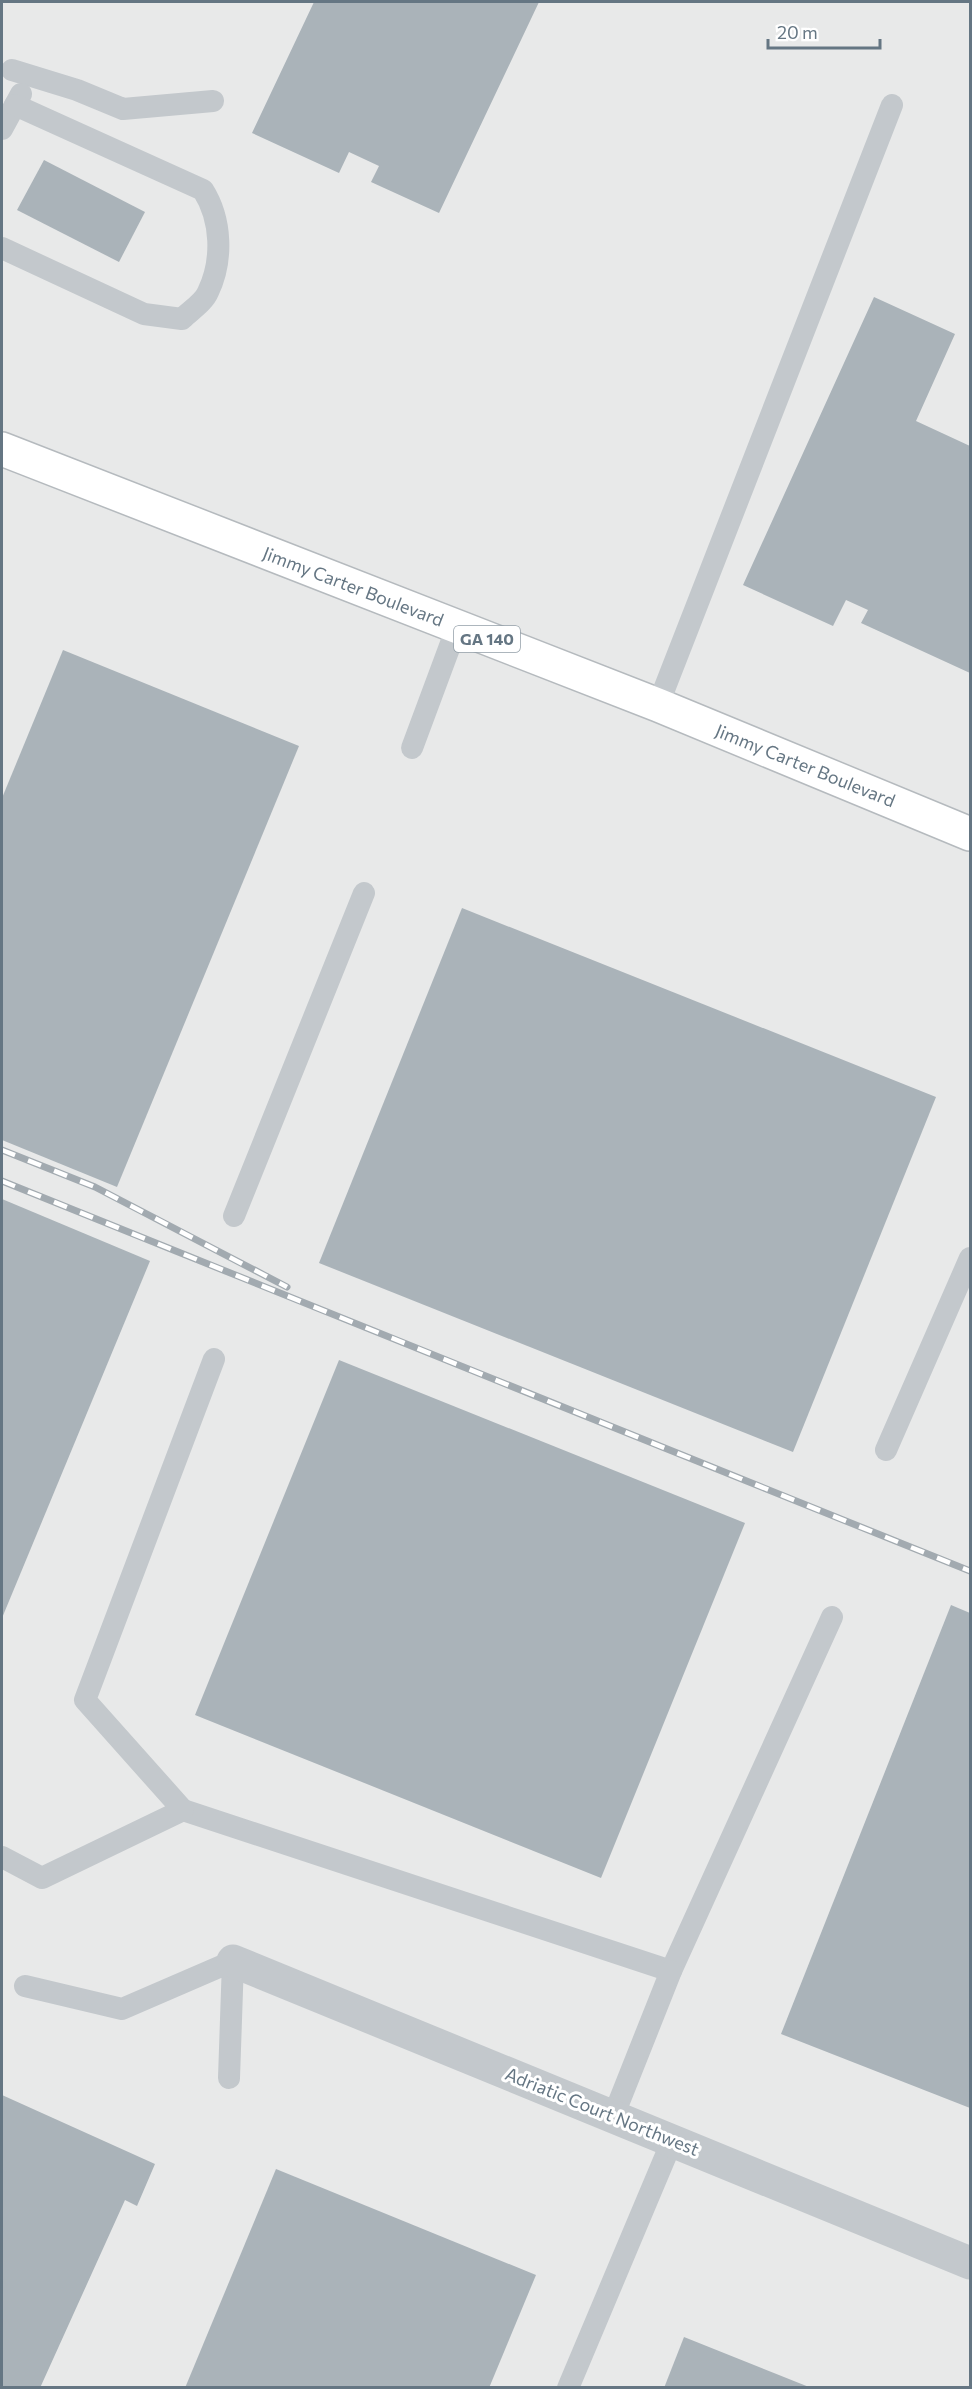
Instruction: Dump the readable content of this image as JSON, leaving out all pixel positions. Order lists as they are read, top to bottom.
{
  "streets": {
    "main road": ["Jimmy Carter Boulevard", "GA 140"],
    "street": ["Adriatic Court Northwest"]
  },
  "scale_bar": "20 m"
}
